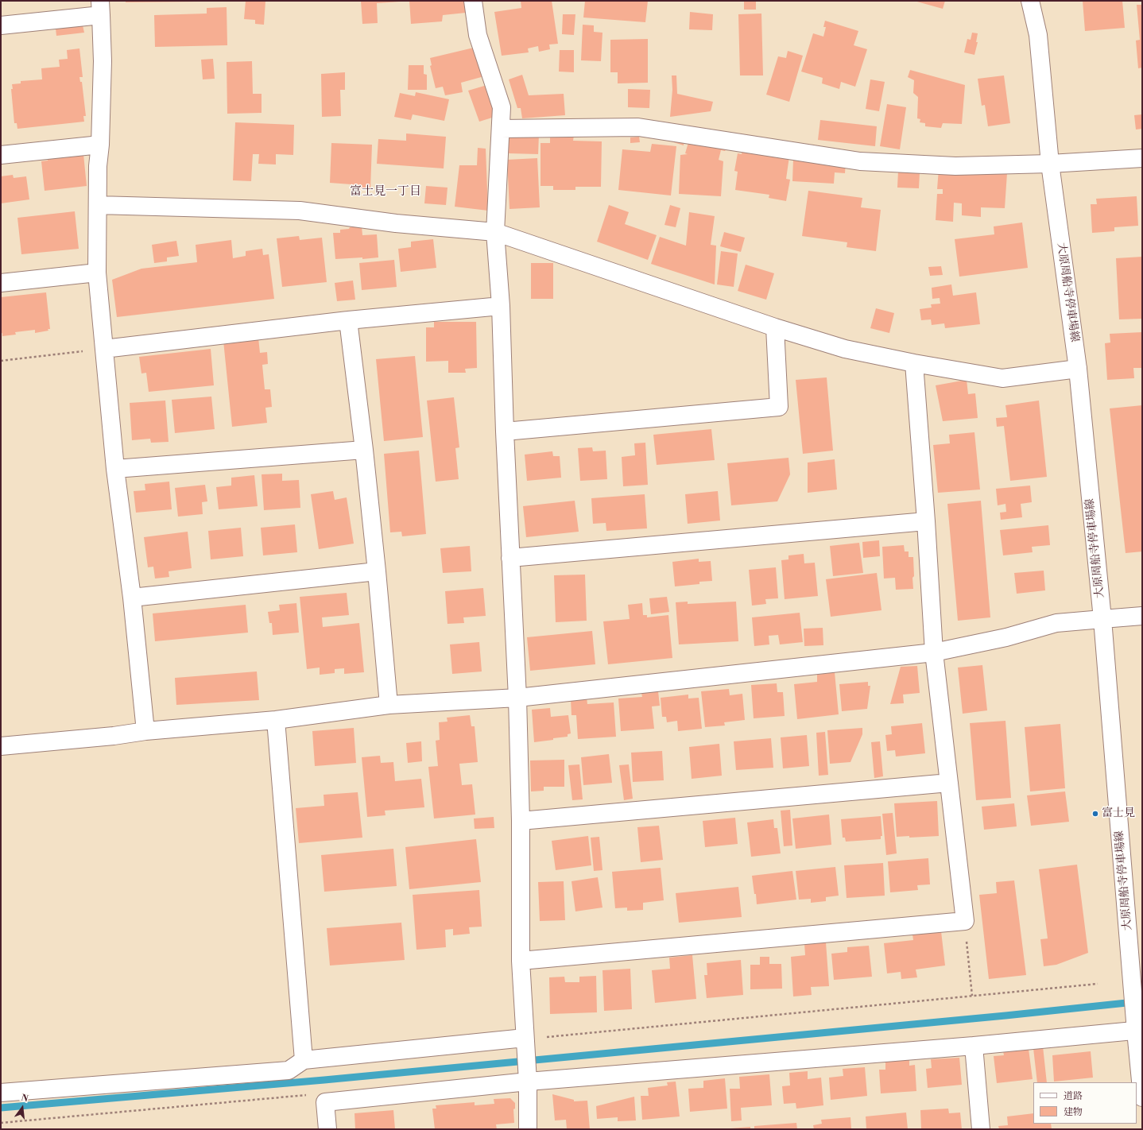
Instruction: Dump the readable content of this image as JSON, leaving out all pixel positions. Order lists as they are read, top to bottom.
{
  "streets": {
    "street": ["大原周船寺停車場線"]
  },
  "districts": ["富士見一丁目"],
  "places": ["富士見"],
  "legend": ["道路", "建物"],
  "north": "top"
}
